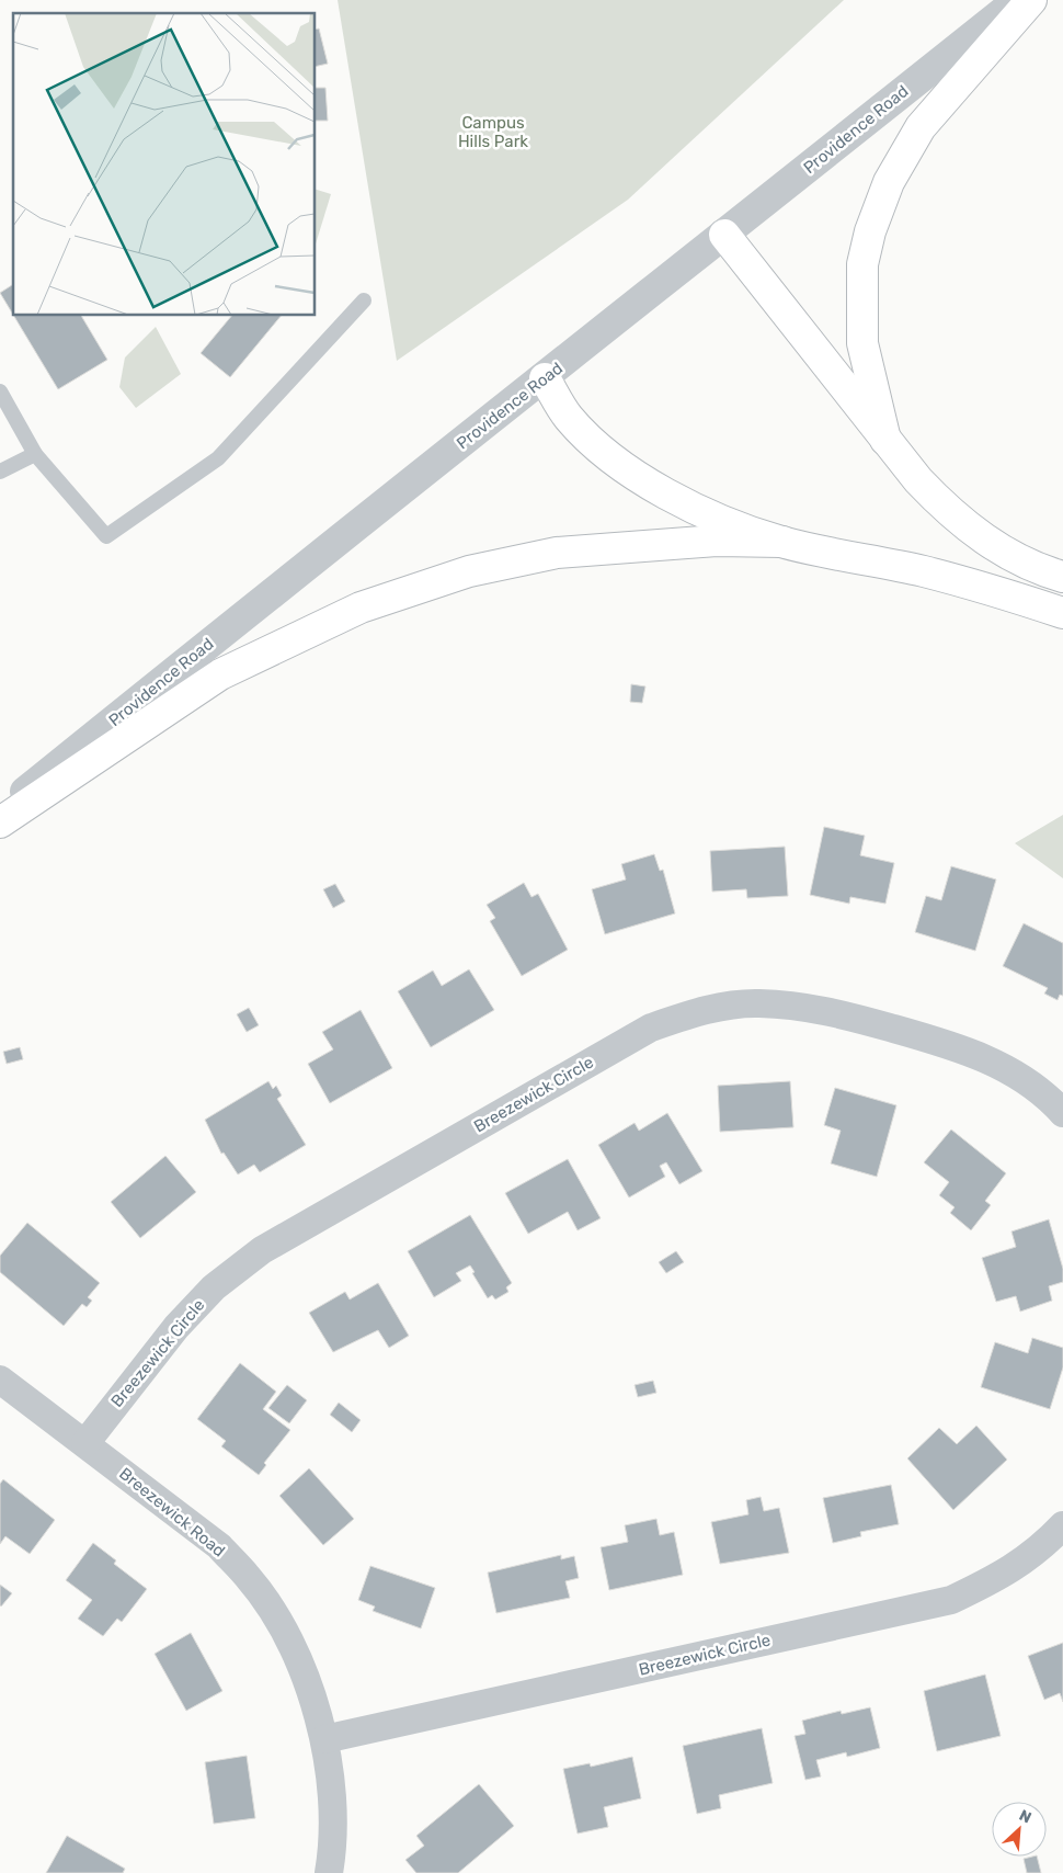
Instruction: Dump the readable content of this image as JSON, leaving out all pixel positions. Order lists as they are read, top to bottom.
{
  "streets": {
    "street": ["Providence Road", "Breezewick Circle", "Breezewick Road"]
  },
  "crossings": [
    ["Breezewick Circle", "Breezewick Road"]
  ],
  "parks": ["Campus Hills Park"],
  "north": "top right"
}
